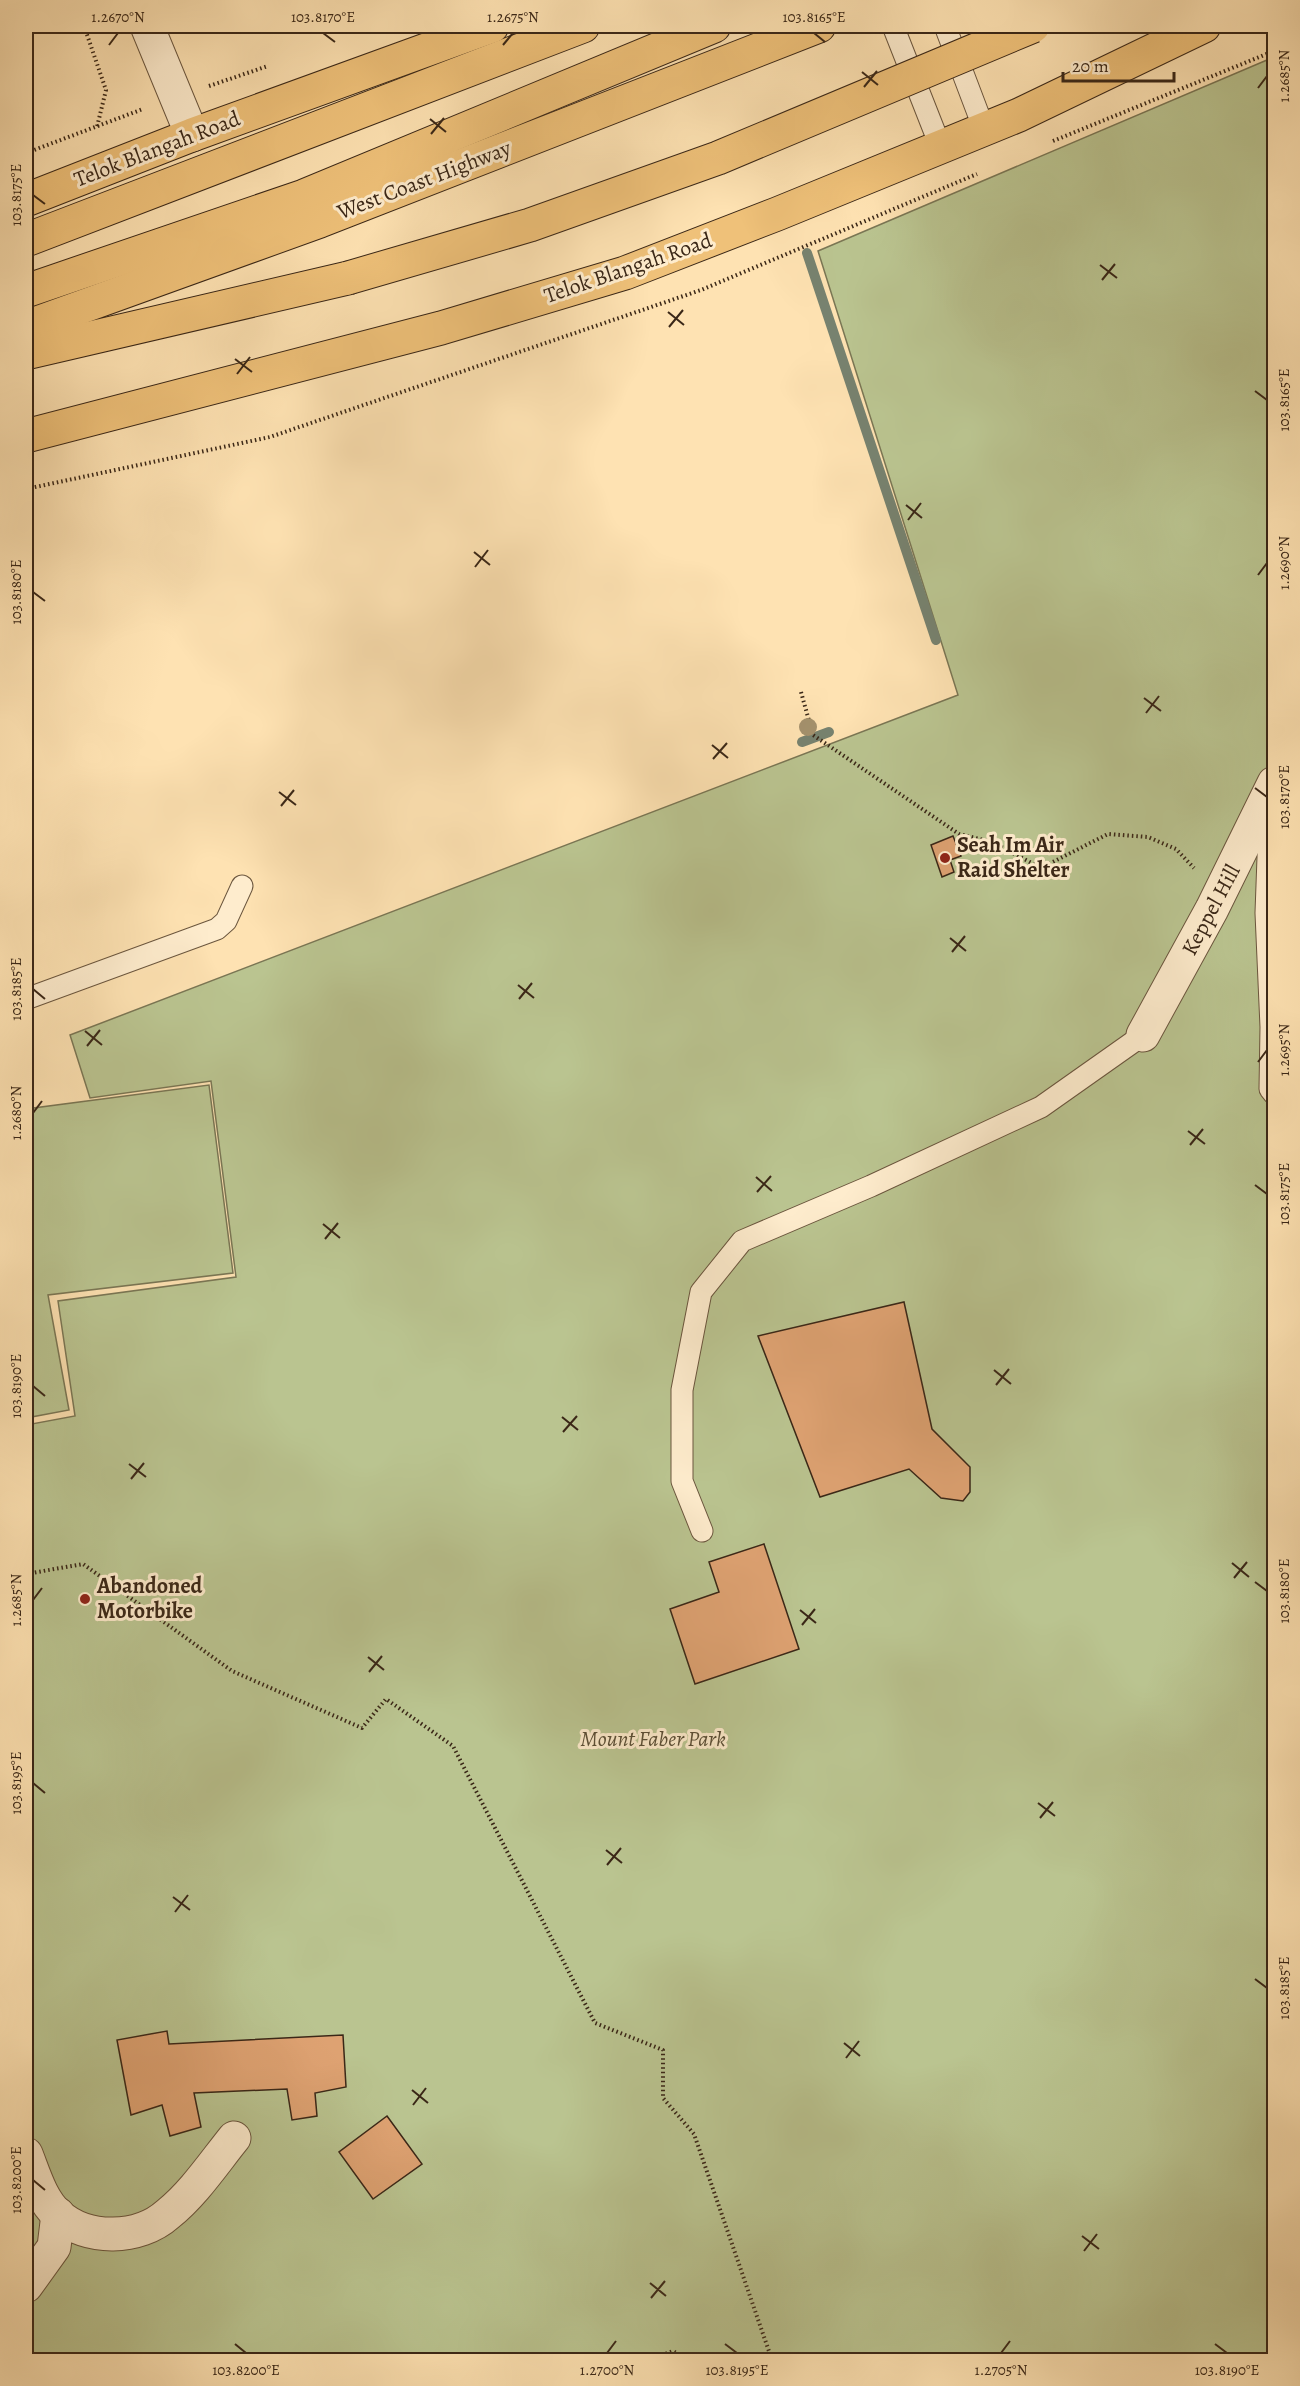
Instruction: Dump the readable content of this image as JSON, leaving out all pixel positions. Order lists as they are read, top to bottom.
{
  "streets": {
    "main road": ["Telok Blangah Road", "West Coast Highway"],
    "street": ["Keppel Hill"]
  },
  "parks": ["Mount Faber Park"],
  "places": ["Seah Im Air Raid Shelter", "Abandoned Motorbike"],
  "scale_bar": "20 m",
  "coordinates": [
    "1.2670°N",
    "103.8170°E",
    "1.2675°N",
    "103.8165°E",
    "1.2685°N",
    "103.8175°E",
    "1.2690°N",
    "103.8180°E",
    "103.8185°E",
    "1.2695°N",
    "1.2680°N",
    "103.8190°E",
    "103.8195°E",
    "103.8200°E",
    "1.2700°N",
    "1.2705°N"
  ]
}
